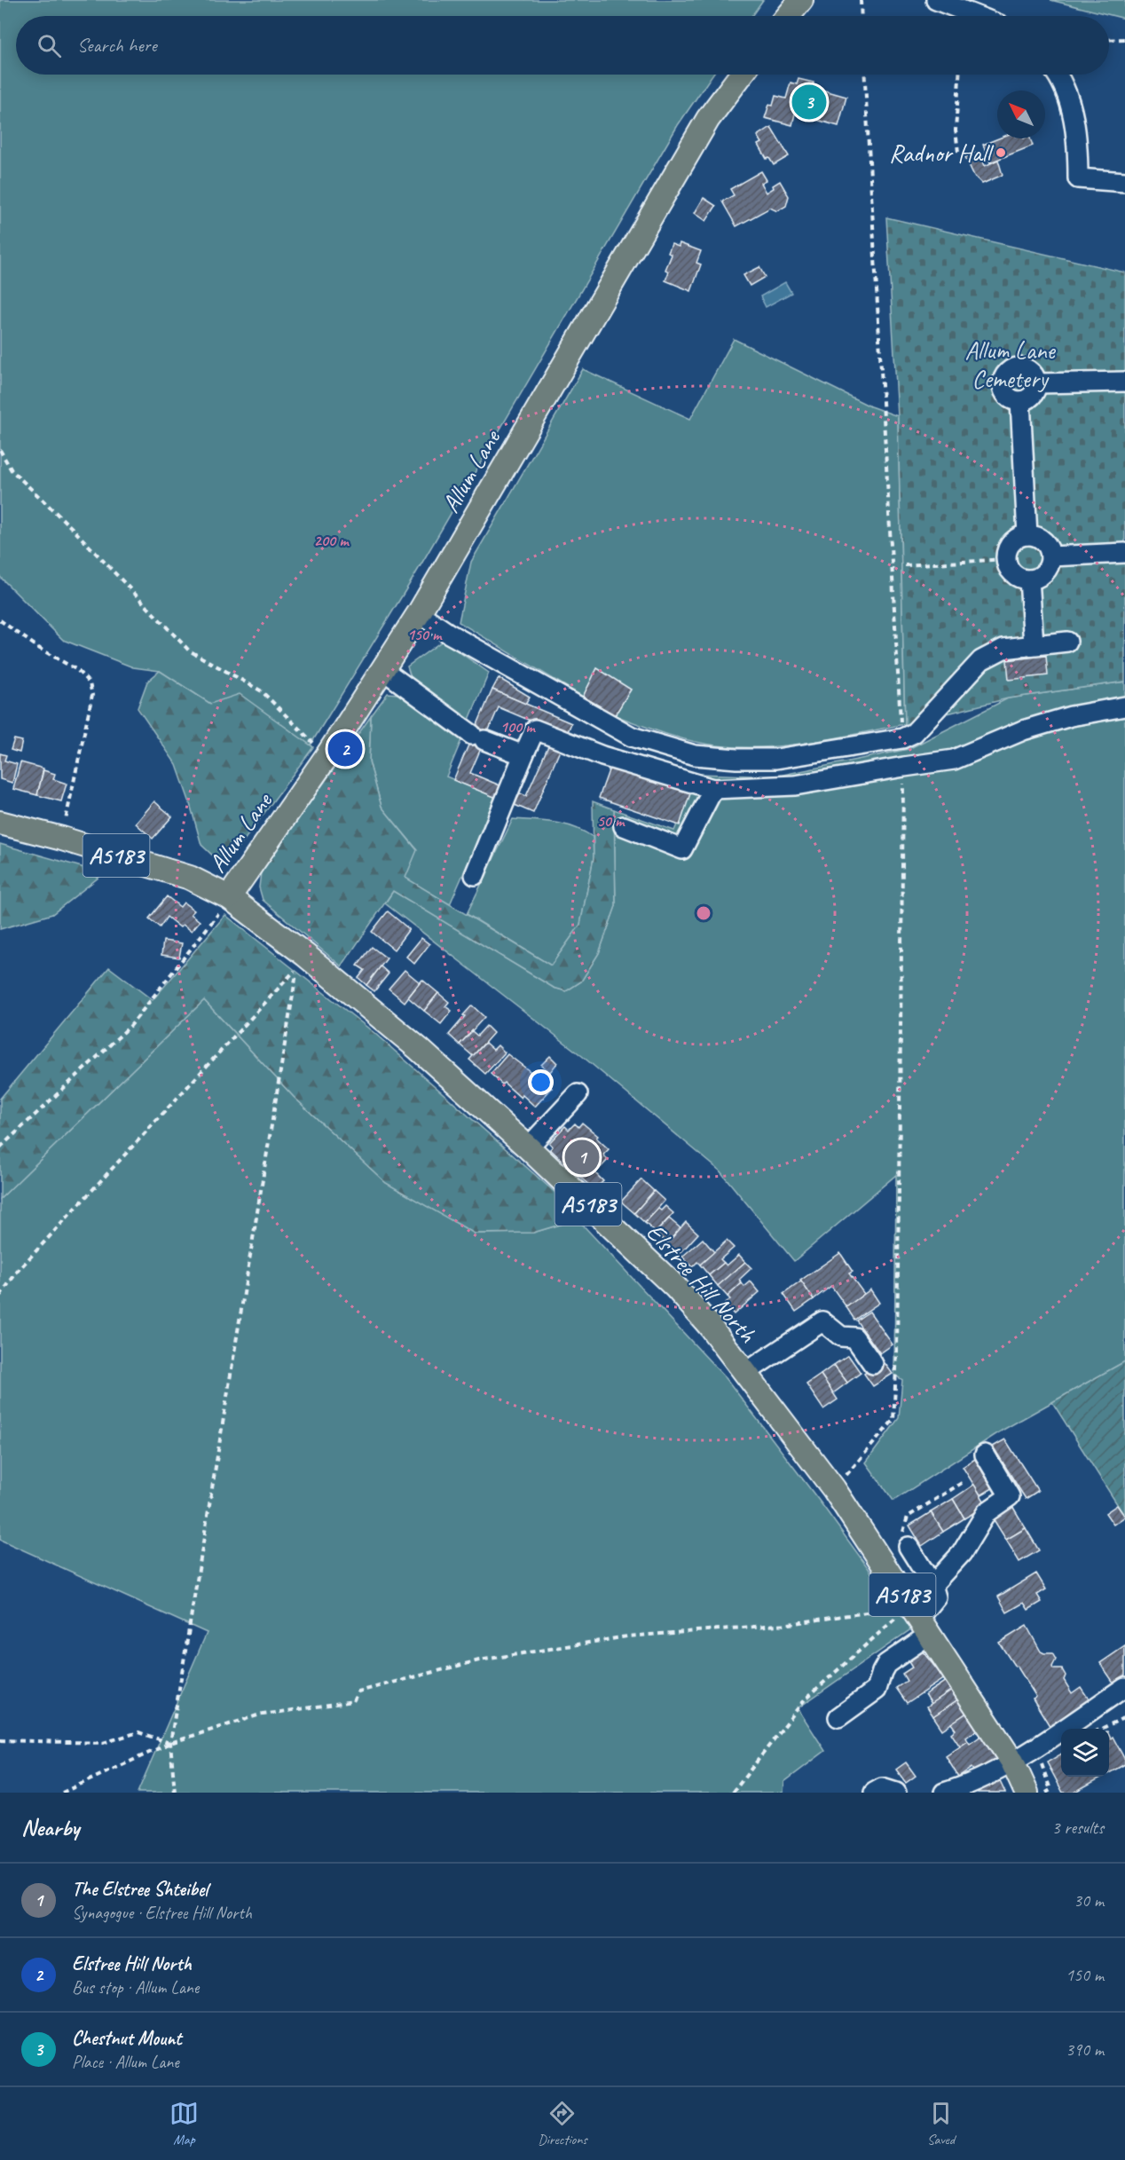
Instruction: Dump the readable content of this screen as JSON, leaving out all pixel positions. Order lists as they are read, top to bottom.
{
  "streets": {
    "main road": ["Allum Lane", "A5183", "Elstree Hill North"]
  },
  "crossings": [
    ["Allum Lane", "A5183"],
    ["Allum Lane", "Elstree Hill North"],
    ["A5183", "Elstree Hill North"]
  ],
  "parks": ["Allum Lane Cemetery"],
  "places": ["Radnor Hall"],
  "north": "top left",
  "page": {
    "search": "Search here",
    "pins": ["3", "2", "1"],
    "heading": ["Nearby", "3 results"],
    "list": [
      {
        "mark": "1",
        "name": "The Elstree Shteibel",
        "note": "Synagogue · Elstree Hill North",
        "value": "30 m"
      },
      {
        "mark": "2",
        "name": "Elstree Hill North",
        "note": "Bus stop · Allum Lane",
        "value": "150 m"
      },
      {
        "mark": "3",
        "name": "Chestnut Mount",
        "note": "Place · Allum Lane",
        "value": "390 m"
      }
    ],
    "nav": ["Map", "Directions", "Saved"]
  },
  "rings": [
    "200 m",
    "150 m",
    "100 m",
    "50 m"
  ]
}
